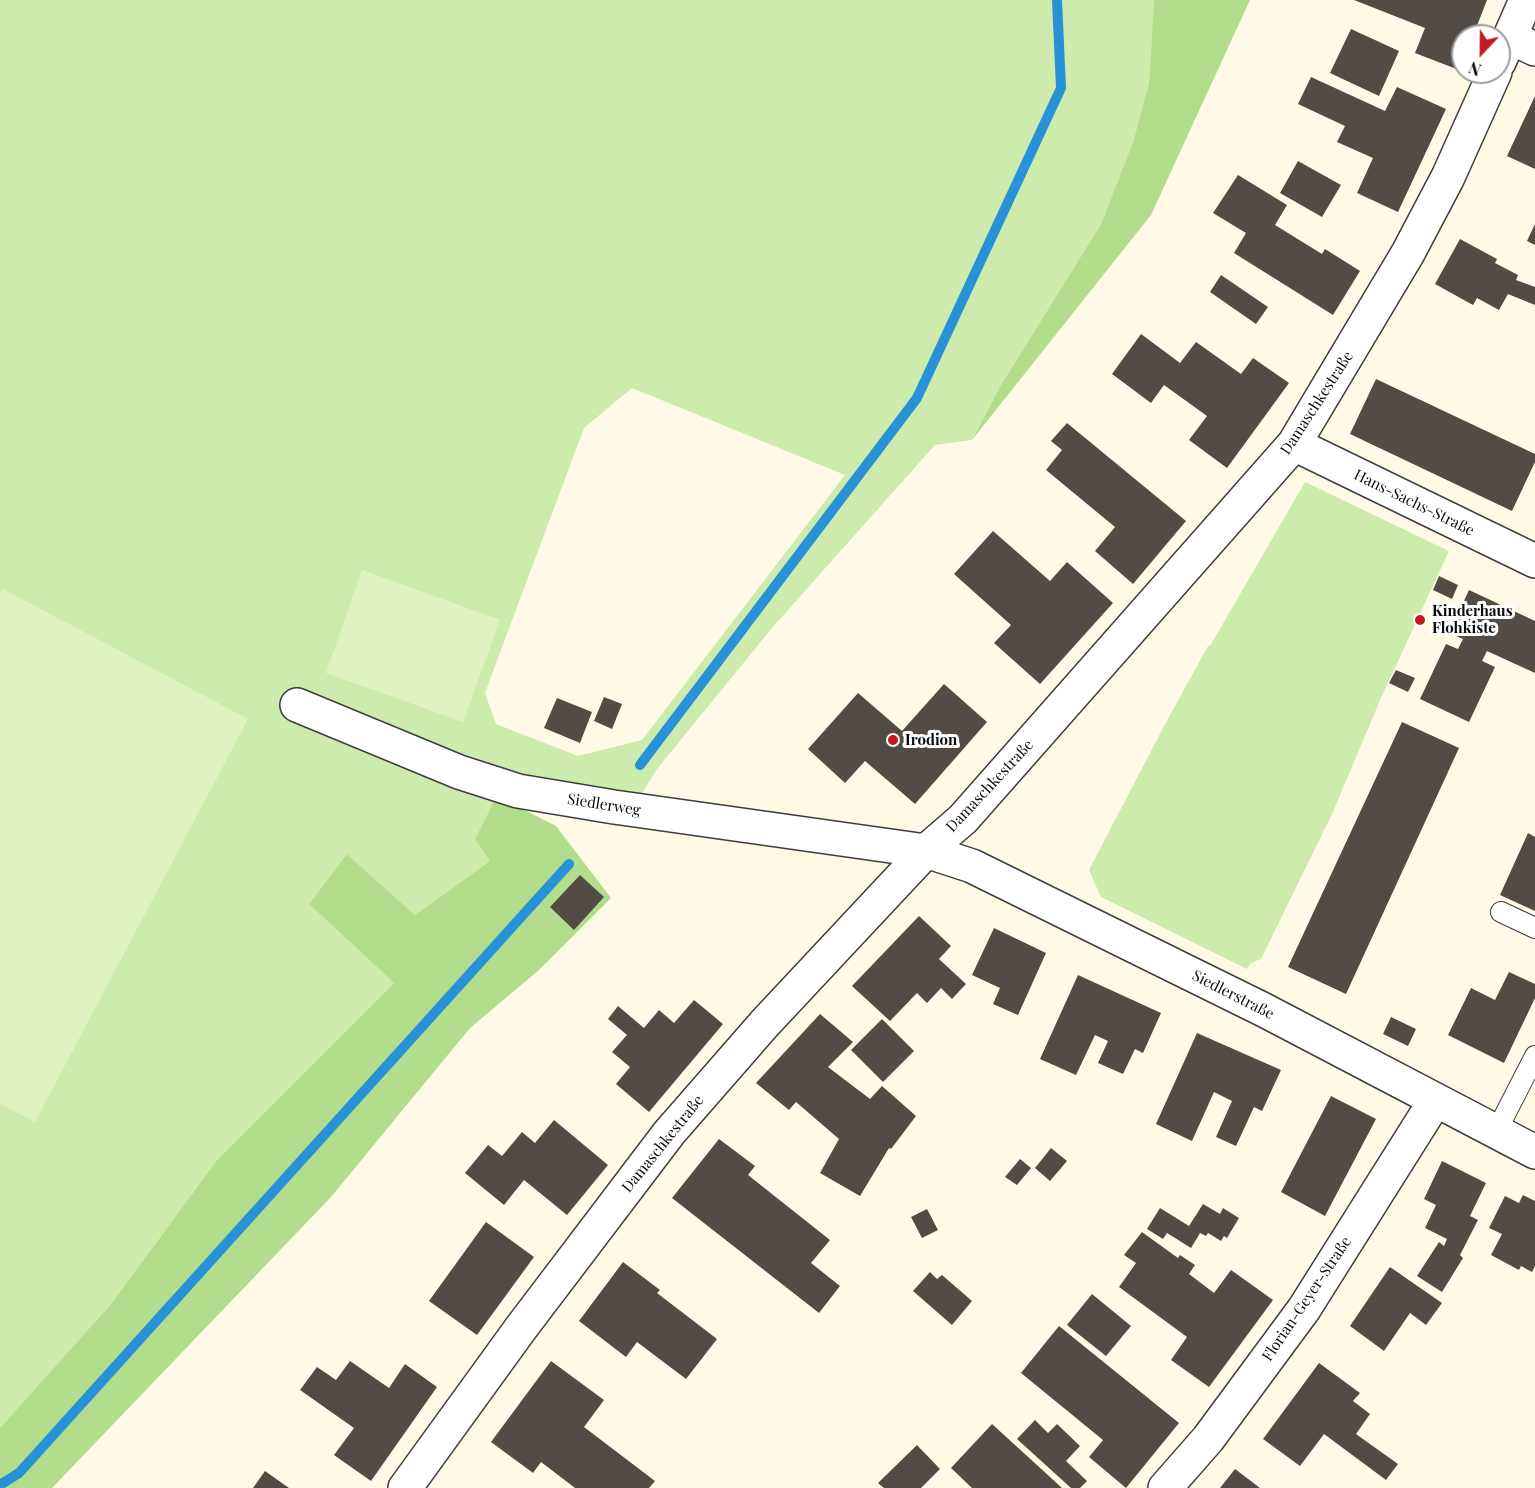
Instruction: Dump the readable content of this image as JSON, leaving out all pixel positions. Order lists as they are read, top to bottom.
{
  "streets": {
    "street": [
      "Damaschkestraße",
      "Hans-Sachs-Straße",
      "Siedlerweg",
      "Siedlerstraße",
      "Florian-Geyer-Straße"
    ]
  },
  "crossings": [
    ["Damaschkestraße", "Hans-Sachs-Straße"],
    ["Damaschkestraße", "Siedlerweg"],
    ["Damaschkestraße", "Siedlerstraße"],
    ["Siedlerweg", "Siedlerstraße"],
    ["Siedlerstraße", "Florian-Geyer-Straße"]
  ],
  "places": ["Kinderhaus Flohkiste", "Irodion"],
  "north": "bottom"
}
